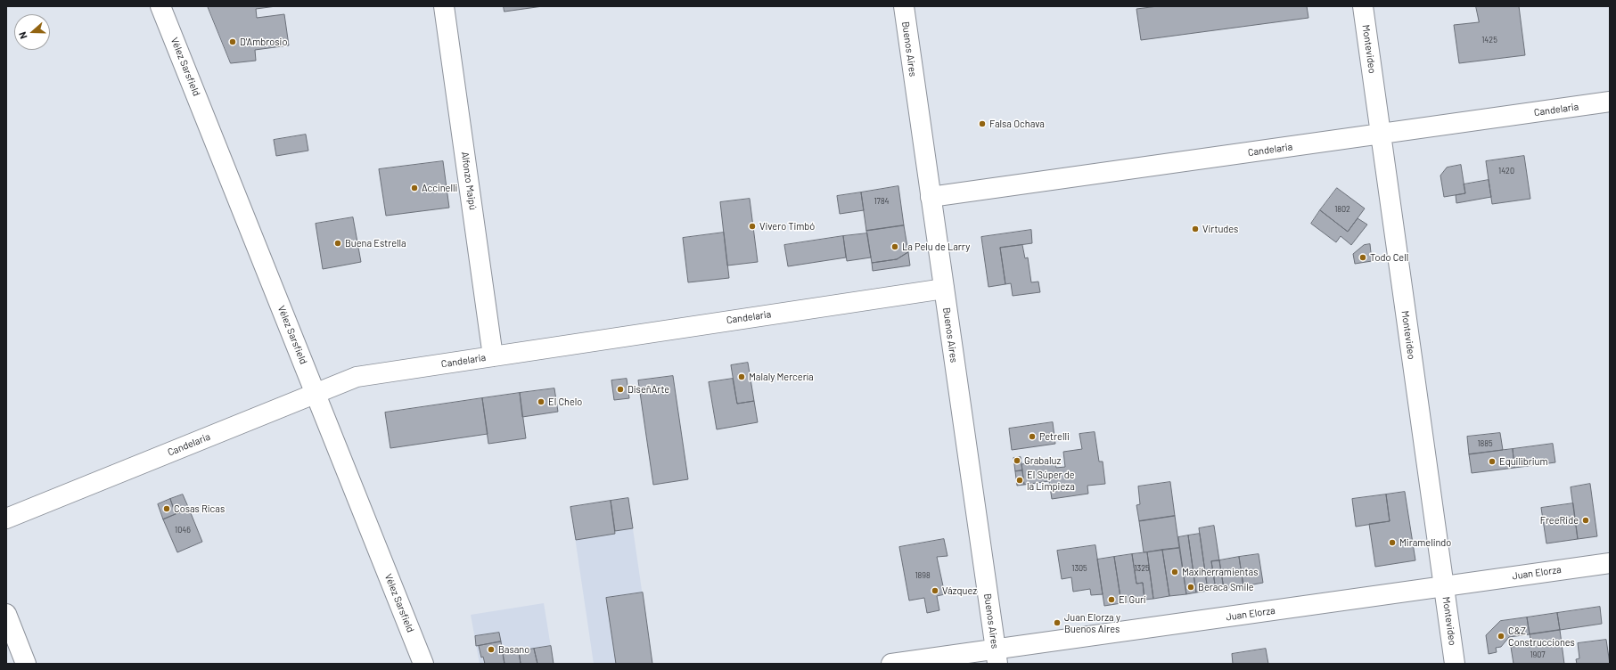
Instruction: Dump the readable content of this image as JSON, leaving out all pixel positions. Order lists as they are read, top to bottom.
{
  "streets": {
    "street": [
      "Buenos Aires",
      "Montevideo",
      "Vélez Sarsfield",
      "Candelaria",
      "Alfonzo Maipú",
      "Juan Elorza"
    ]
  },
  "crossings": [
    ["Buenos Aires", "Candelaria"],
    ["Buenos Aires", "Juan Elorza"],
    ["Montevideo", "Candelaria"],
    ["Montevideo", "Juan Elorza"],
    ["Vélez Sarsfield", "Candelaria"],
    ["Candelaria", "Alfonzo Maipú"]
  ],
  "places": [
    "D'Ambrosio",
    "Falsa Ochava",
    "Accinelli",
    "Vivero Timbó",
    "Virtudes",
    "Buena Estrella",
    "La Pelu de Larry",
    "Todo Cell",
    "Malaly Mercería",
    "DiseñArte",
    "El Chelo",
    "Petrelli",
    "Grabaluz",
    "Equilibrium",
    "El Súper de la Limpieza",
    "Cosas Ricas",
    "FreeRide",
    "Miramelindo",
    "Maxiherramientas",
    "Beraca Smile",
    "Vázquez",
    "El Gurí",
    "Juan Elorza y Buenos Aires",
    "C&Z Construcciones",
    "Basano"
  ],
  "house_numbers": [
    "1425",
    "1420",
    "1784",
    "1802",
    "1885",
    "1046",
    "1305",
    "1325",
    "1898",
    "1907"
  ],
  "north": "left"
}
